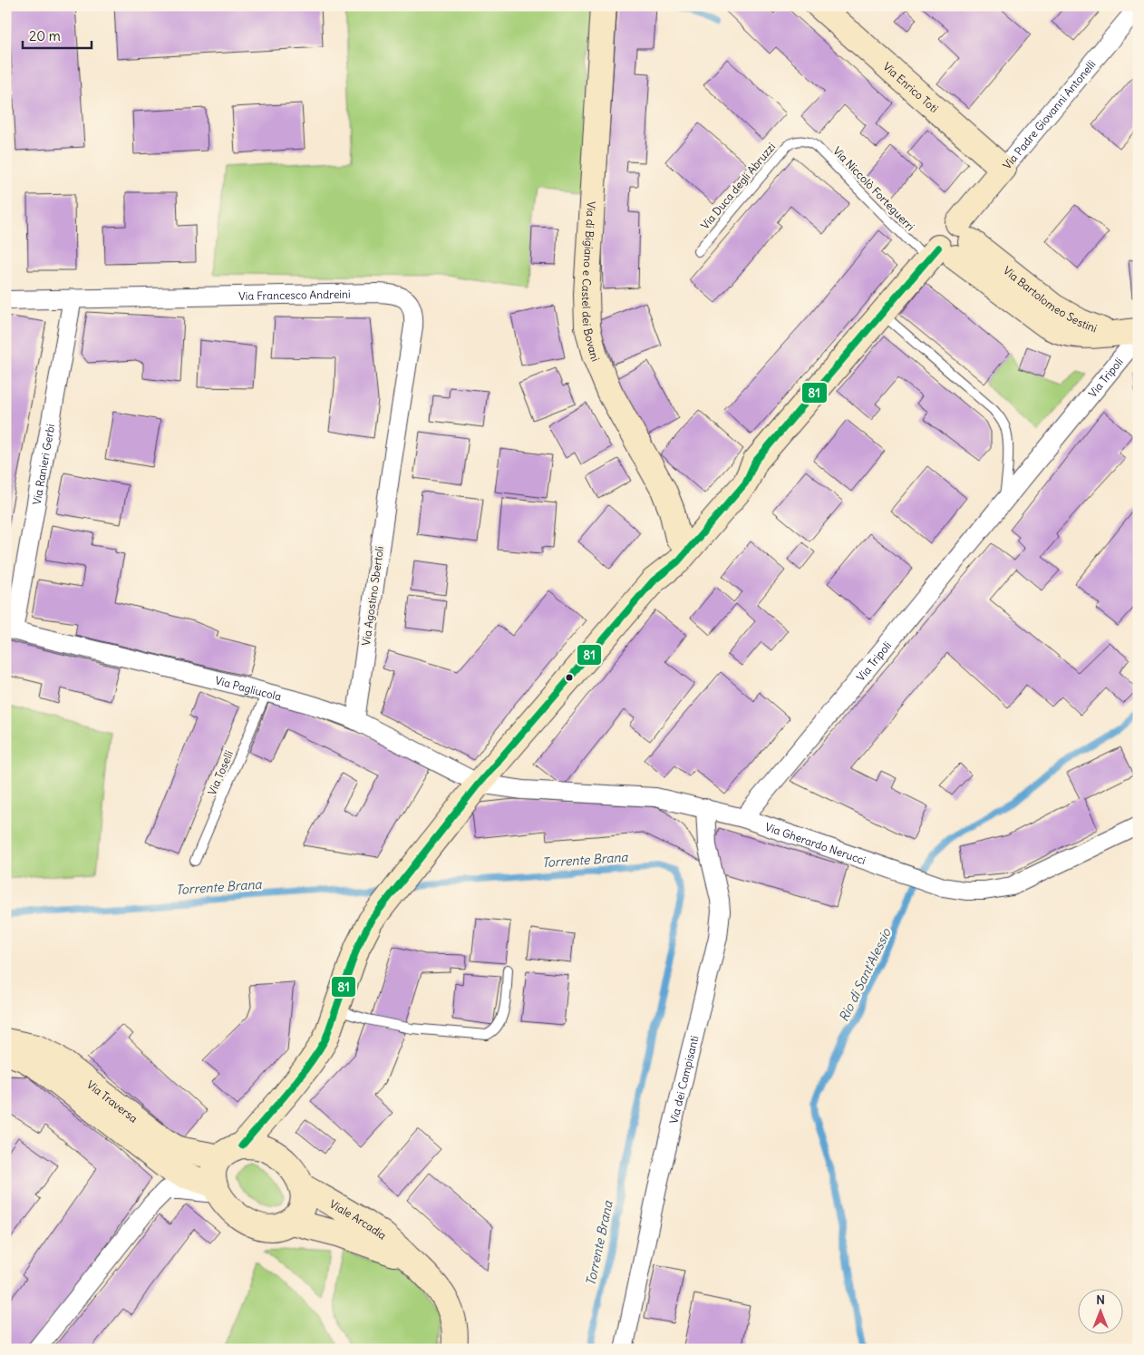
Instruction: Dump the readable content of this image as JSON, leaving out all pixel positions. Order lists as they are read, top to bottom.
{
  "streets": {
    "street": [
      "Via Enrico Toti",
      "Via Padre Giovanni Antonelli",
      "Via di Bigiano e Castel dei Bovani",
      "Via Francesco Andreini",
      "Via Bartolomeo Sestini",
      "Via Tripoli",
      "Via Ranieri Gerbi",
      "Via Agostino Sbertoli",
      "Via Pagliucola",
      "Via Gherardo Nerucci",
      "Via dei Campisanti",
      "Via Traversa",
      "Viale Arcadia"
    ],
    "lane": ["Via Duca degli Abruzzi", "Via Niccolò Forteguerri", "Via Toselli"]
  },
  "crossings": [
    ["Via Enrico Toti", "Via Padre Giovanni Antonelli"],
    ["Via Padre Giovanni Antonelli", "Via Niccolò Forteguerri"],
    ["Via Padre Giovanni Antonelli", "Via Bartolomeo Sestini"],
    ["Via Duca degli Abruzzi", "Via Niccolò Forteguerri"],
    ["Via Niccolò Forteguerri", "Via Bartolomeo Sestini"],
    ["Via Francesco Andreini", "Via Ranieri Gerbi"],
    ["Via Francesco Andreini", "Via Agostino Sbertoli"],
    ["Via Tripoli", "Via Gherardo Nerucci"],
    ["Via Ranieri Gerbi", "Via Pagliucola"],
    ["Via Agostino Sbertoli", "Via Pagliucola"],
    ["Via Pagliucola", "Via Toselli"],
    ["Via Pagliucola", "Via Gherardo Nerucci"],
    ["Via Gherardo Nerucci", "Via dei Campisanti"],
    ["Via Traversa", "Viale Arcadia"]
  ],
  "water": ["Torrente Brana", "Rio di Sant'Alessio"],
  "lines": ["transit line 81"],
  "scale_bar": "20 m",
  "north": "top"
}
